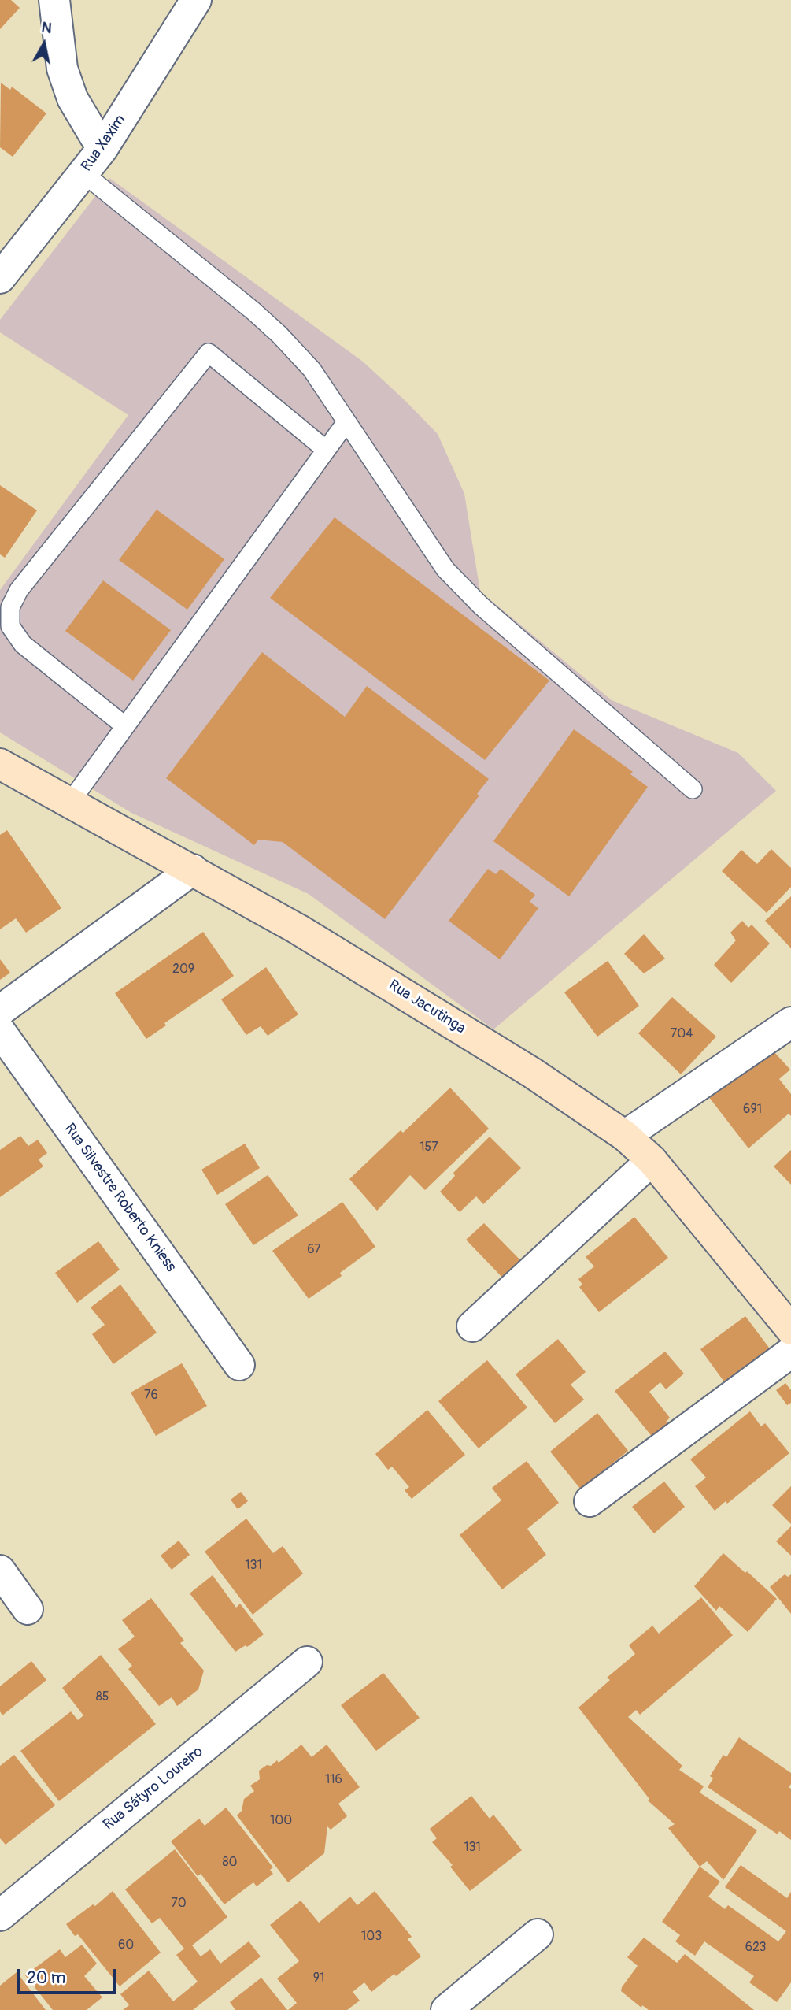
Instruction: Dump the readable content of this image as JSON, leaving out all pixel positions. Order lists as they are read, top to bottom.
{
  "streets": {
    "street": [
      "Rua Xaxim",
      "Rua Jacutinga",
      "Rua Silvestre Roberto Kniess",
      "Rua Sátyro Loureiro"
    ]
  },
  "house_numbers": [
    "209",
    "704",
    "691",
    "157",
    "67",
    "76",
    "131",
    "85",
    "116",
    "100",
    "131",
    "80",
    "70",
    "103",
    "60",
    "623",
    "91"
  ],
  "scale_bar": "20 m",
  "north": "top"
}
